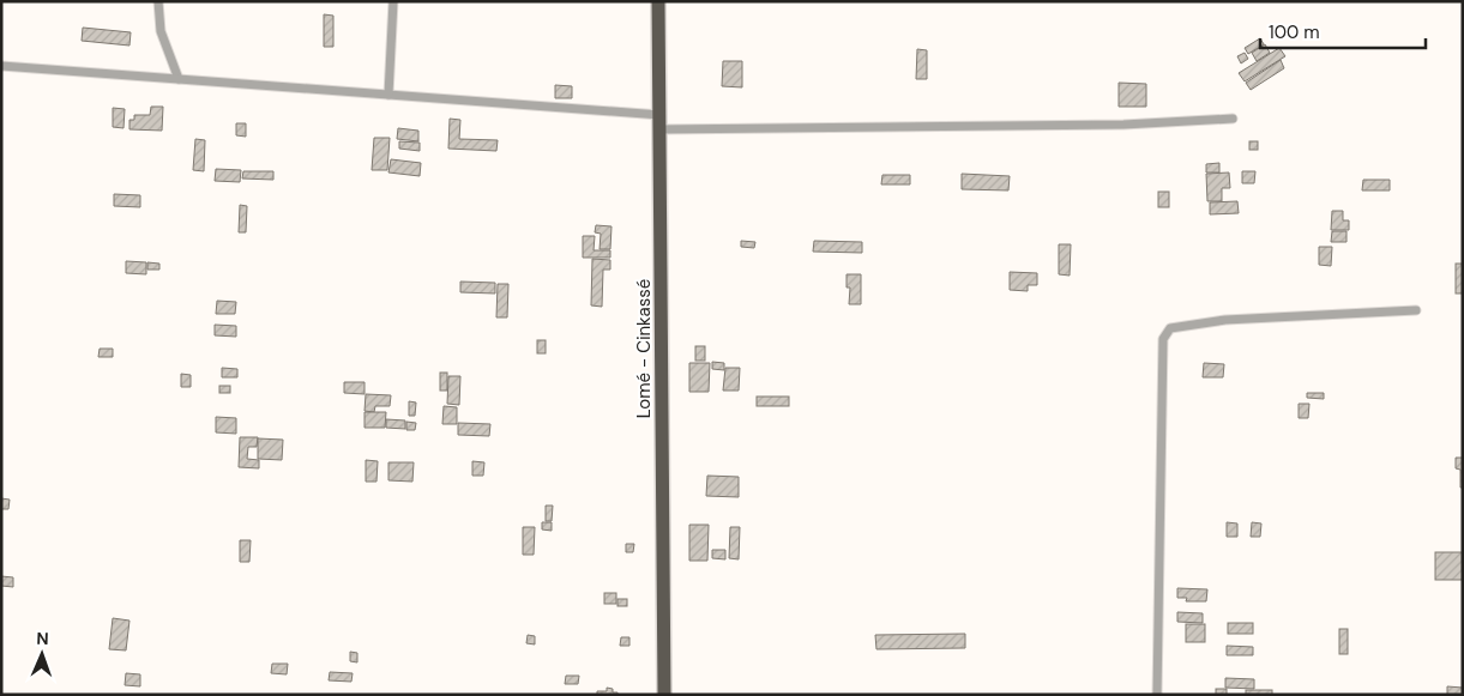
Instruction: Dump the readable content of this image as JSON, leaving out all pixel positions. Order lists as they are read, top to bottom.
{
  "streets": {
    "highway": ["Lomé - Cinkassé"]
  },
  "scale_bar": "100 m",
  "north": "top"
}
